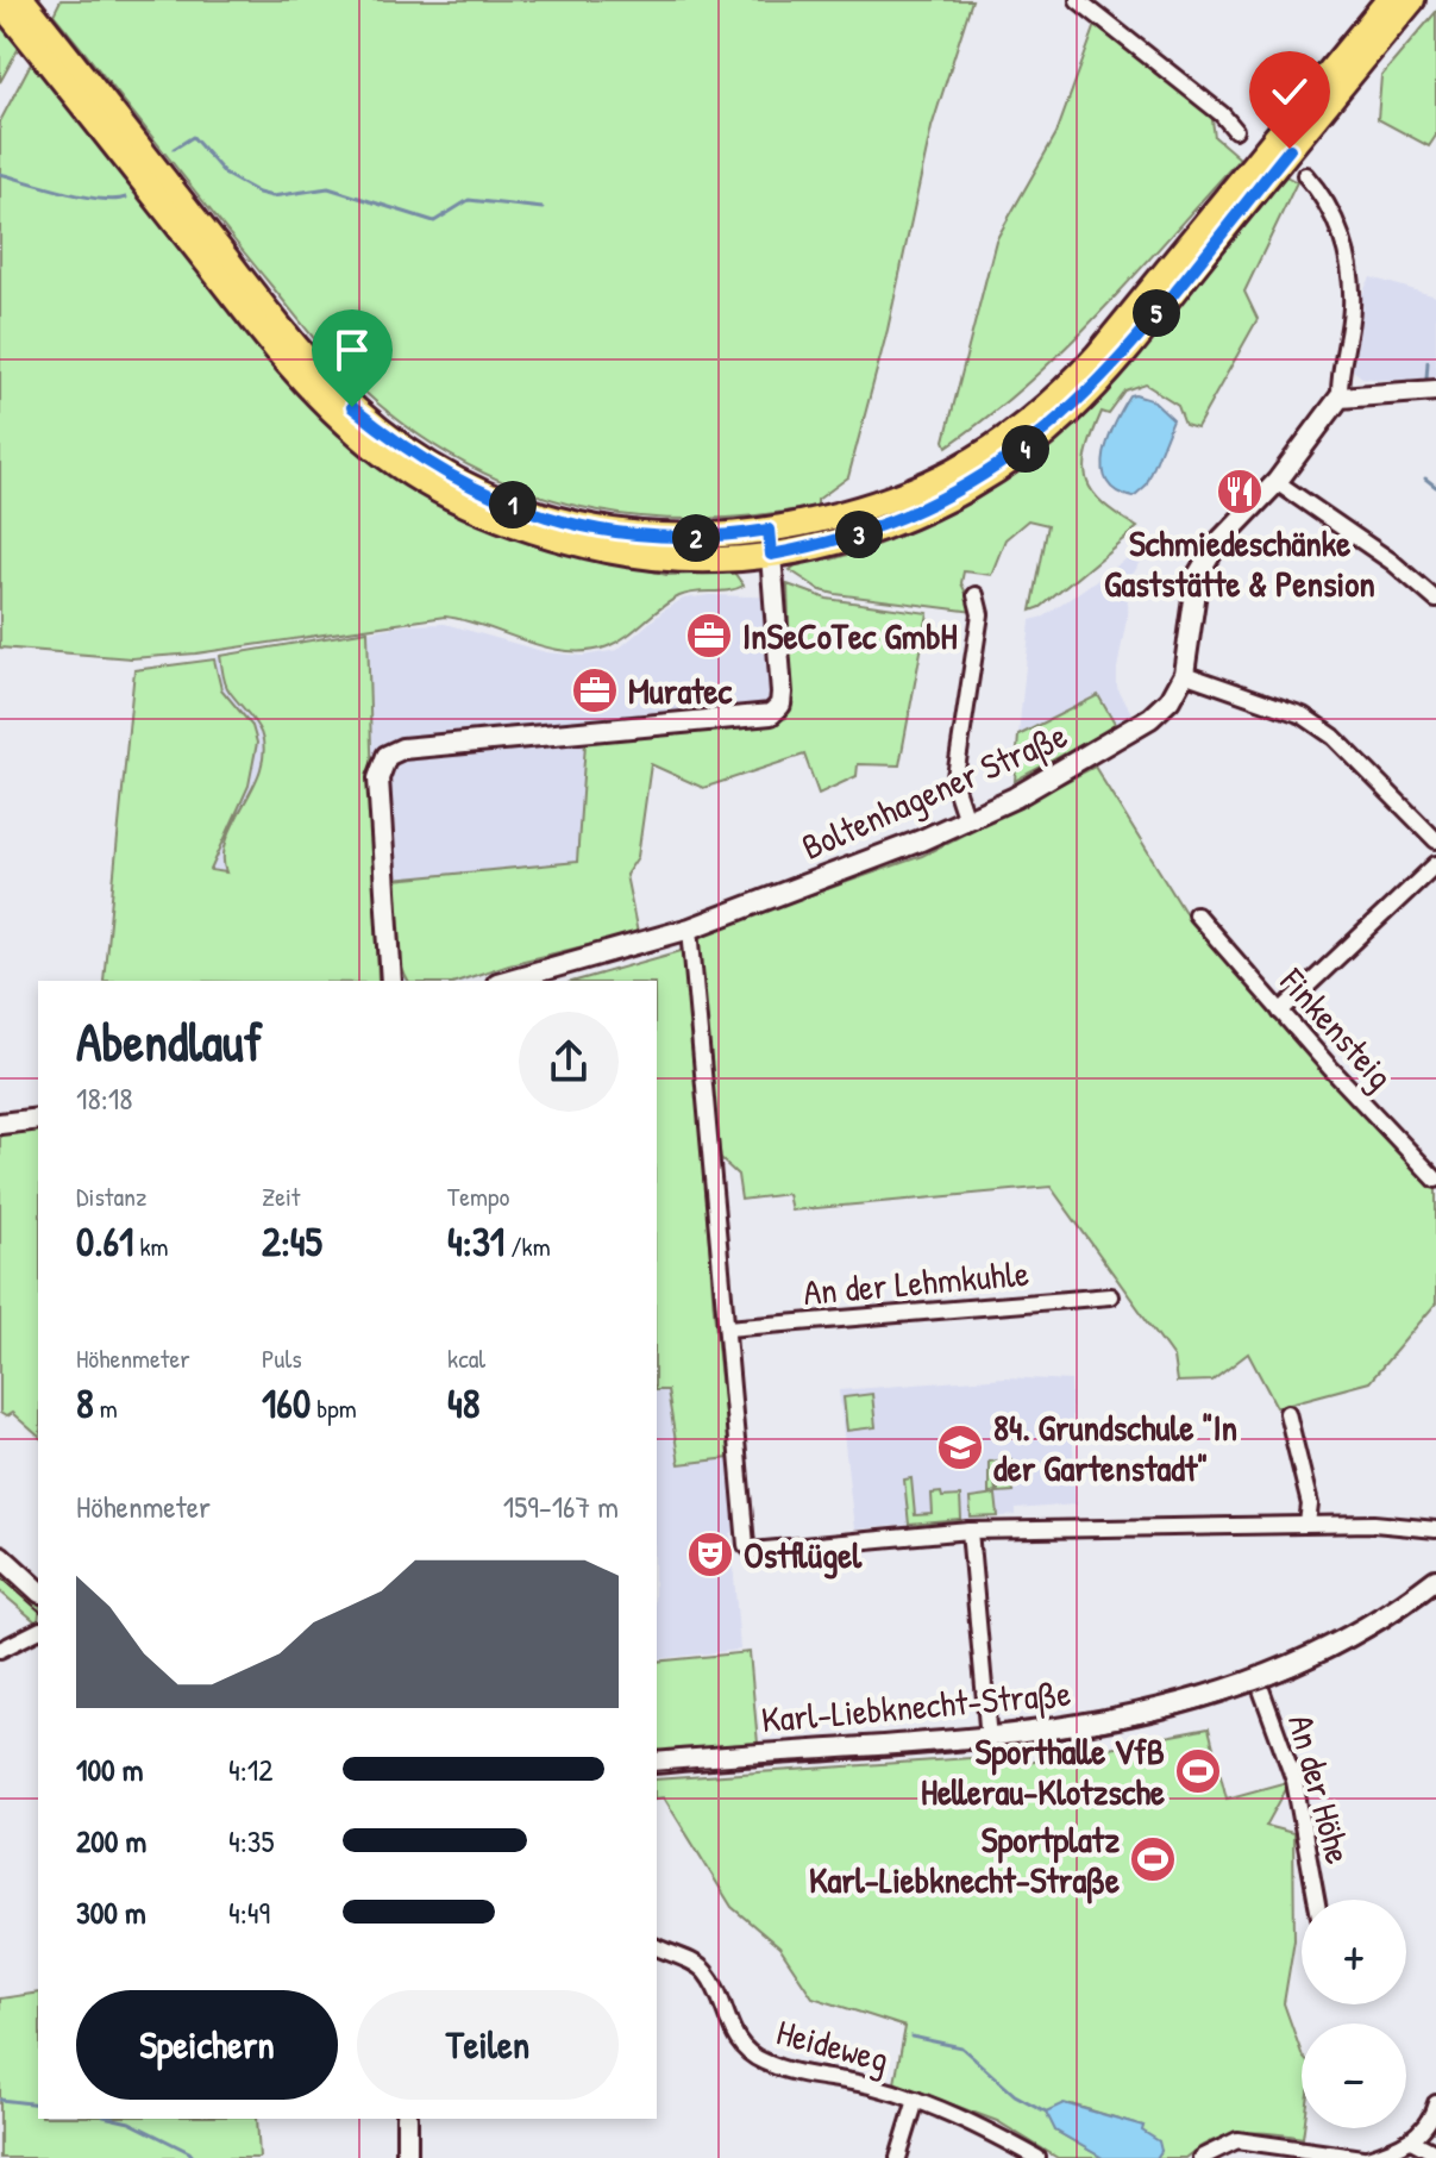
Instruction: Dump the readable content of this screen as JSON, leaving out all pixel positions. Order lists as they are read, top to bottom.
{
  "streets": {
    "street": [
      "Boltenhagener Straße",
      "Finkensteig",
      "An der Lehmkuhle",
      "Karl-Liebknecht-Straße",
      "An der Höhe",
      "Heideweg"
    ]
  },
  "crossings": [
    ["Karl-Liebknecht-Straße", "An der Höhe"]
  ],
  "places": {
    "restaurant": ["Schmiedeschänke Gaststätte & Pension"],
    "office": ["InSeCoTec GmbH", "Muratec"],
    "school or university": ["84. Grundschule \"In der Gartenstadt\""],
    "theatre": ["Ostflügel"],
    "sports": ["Sporthalle VfB Hellerau-Klotzsche", "Sportplatz Karl-Liebknecht-Straße"]
  },
  "page": {
    "pins": [
      "5",
      "4",
      "1",
      "3",
      "2"
    ],
    "heading": ["Abendlauf", "18:18"],
    "stats": [
      ["Distanz", "0.61 km"],
      ["Zeit", "2:45"],
      ["Tempo", "4:31 /km"],
      ["Höhenmeter", "8 m"],
      ["Puls", "160 bpm"],
      ["kcal", "48"]
    ],
    "chart": ["Höhenmeter", "159–167 m"],
    "list": [
      {
        "name": "100 m",
        "note": "4:12"
      },
      {
        "name": "200 m",
        "note": "4:35"
      },
      {
        "name": "300 m",
        "note": "4:49"
      }
    ],
    "map_buttons": ["+", "−"],
    "buttons": ["Speichern", "Teilen"]
  }
}
